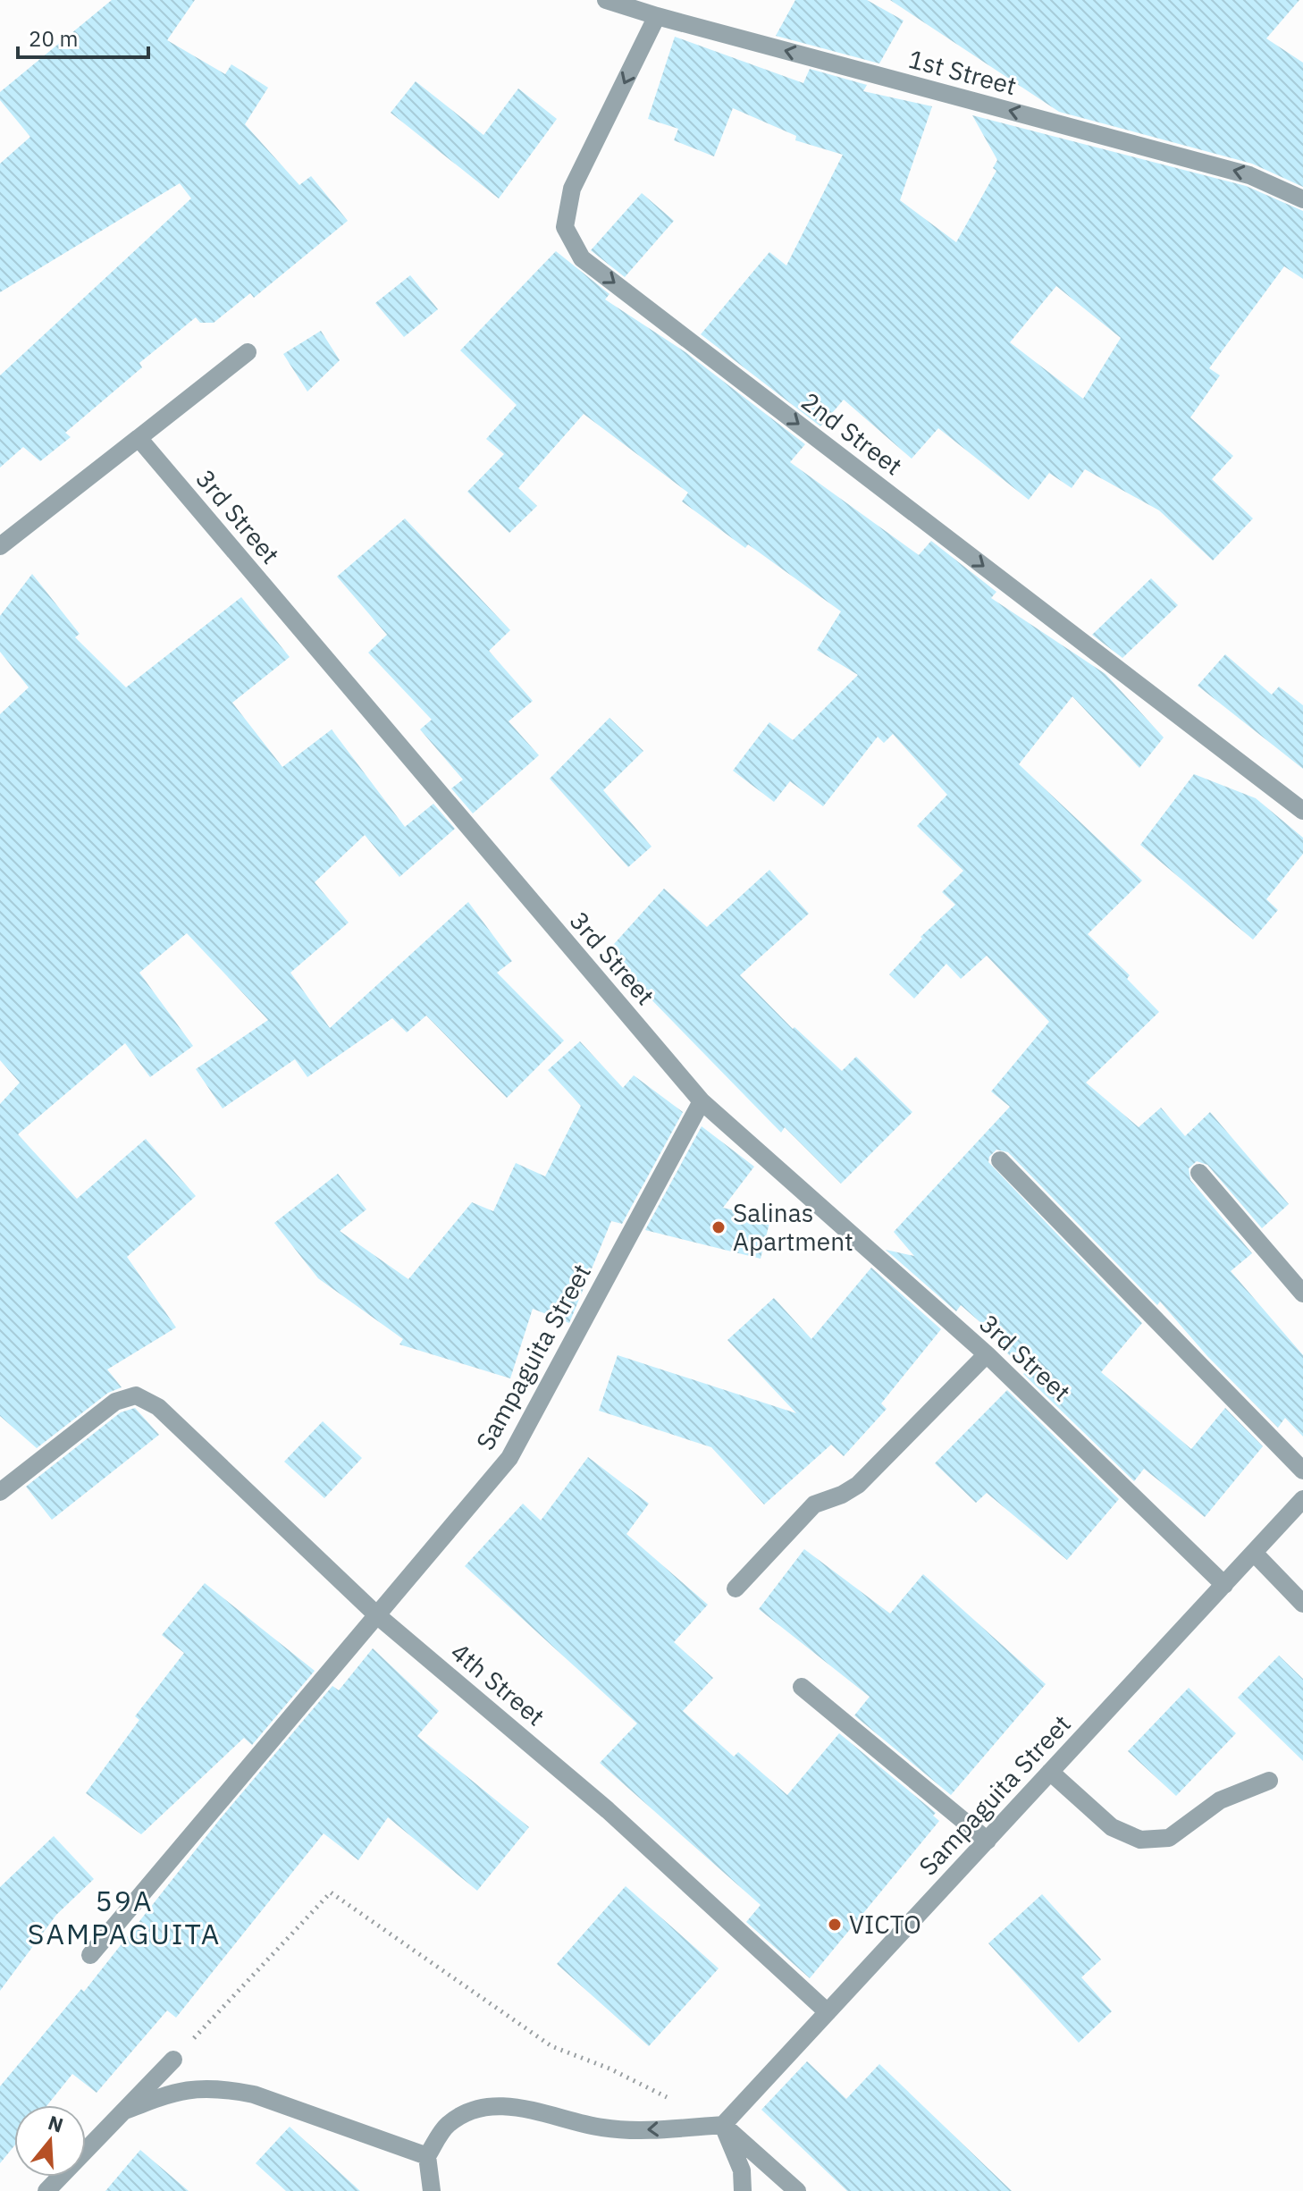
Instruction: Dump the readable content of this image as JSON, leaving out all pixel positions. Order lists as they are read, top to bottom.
{
  "streets": {
    "street": [
      "1st Street",
      "2nd Street",
      "3rd Street",
      "Sampaguita Street",
      "4th Street"
    ]
  },
  "crossings": [
    ["1st Street", "2nd Street"],
    ["3rd Street", "Sampaguita Street"],
    ["Sampaguita Street", "4th Street"]
  ],
  "one_way": ["1st Street", "2nd Street"],
  "districts": ["59A SAMPAGUITA"],
  "places": ["Salinas Apartment", "VICTO"],
  "scale_bar": "20 m",
  "north": "top"
}
